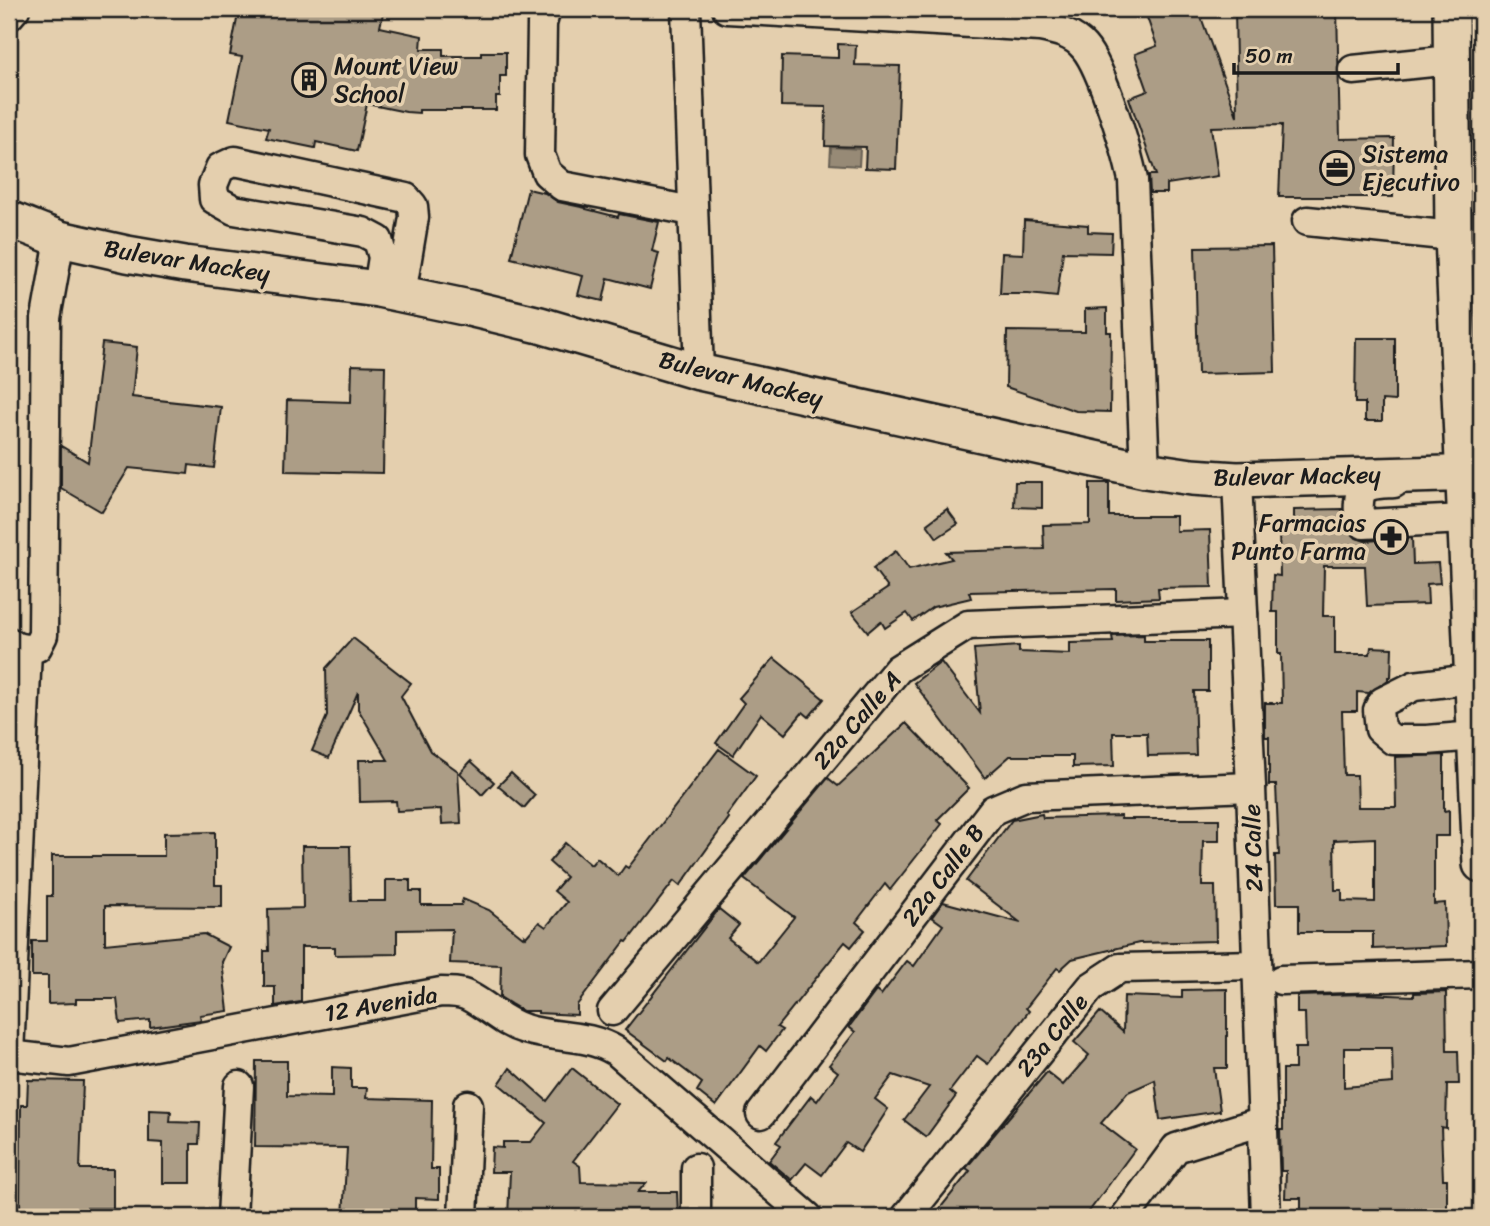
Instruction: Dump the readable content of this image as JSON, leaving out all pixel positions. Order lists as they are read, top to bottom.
{
  "streets": {
    "main road": ["Bulevar Mackey"],
    "street": [
      "22a Calle A",
      "24 Calle",
      "22a Calle B",
      "12 Avenida",
      "23a Calle"
    ]
  },
  "crossings": [
    ["Bulevar Mackey", "24 Calle"],
    ["22a Calle A", "24 Calle"],
    ["24 Calle", "22a Calle B"],
    ["24 Calle", "23a Calle"]
  ],
  "places": {
    "building": ["Mount View School"],
    "office": ["Sistema Ejecutivo"],
    "pharmacy": ["Farmacias Punto Farma"]
  },
  "scale_bar": "50 m"
}
